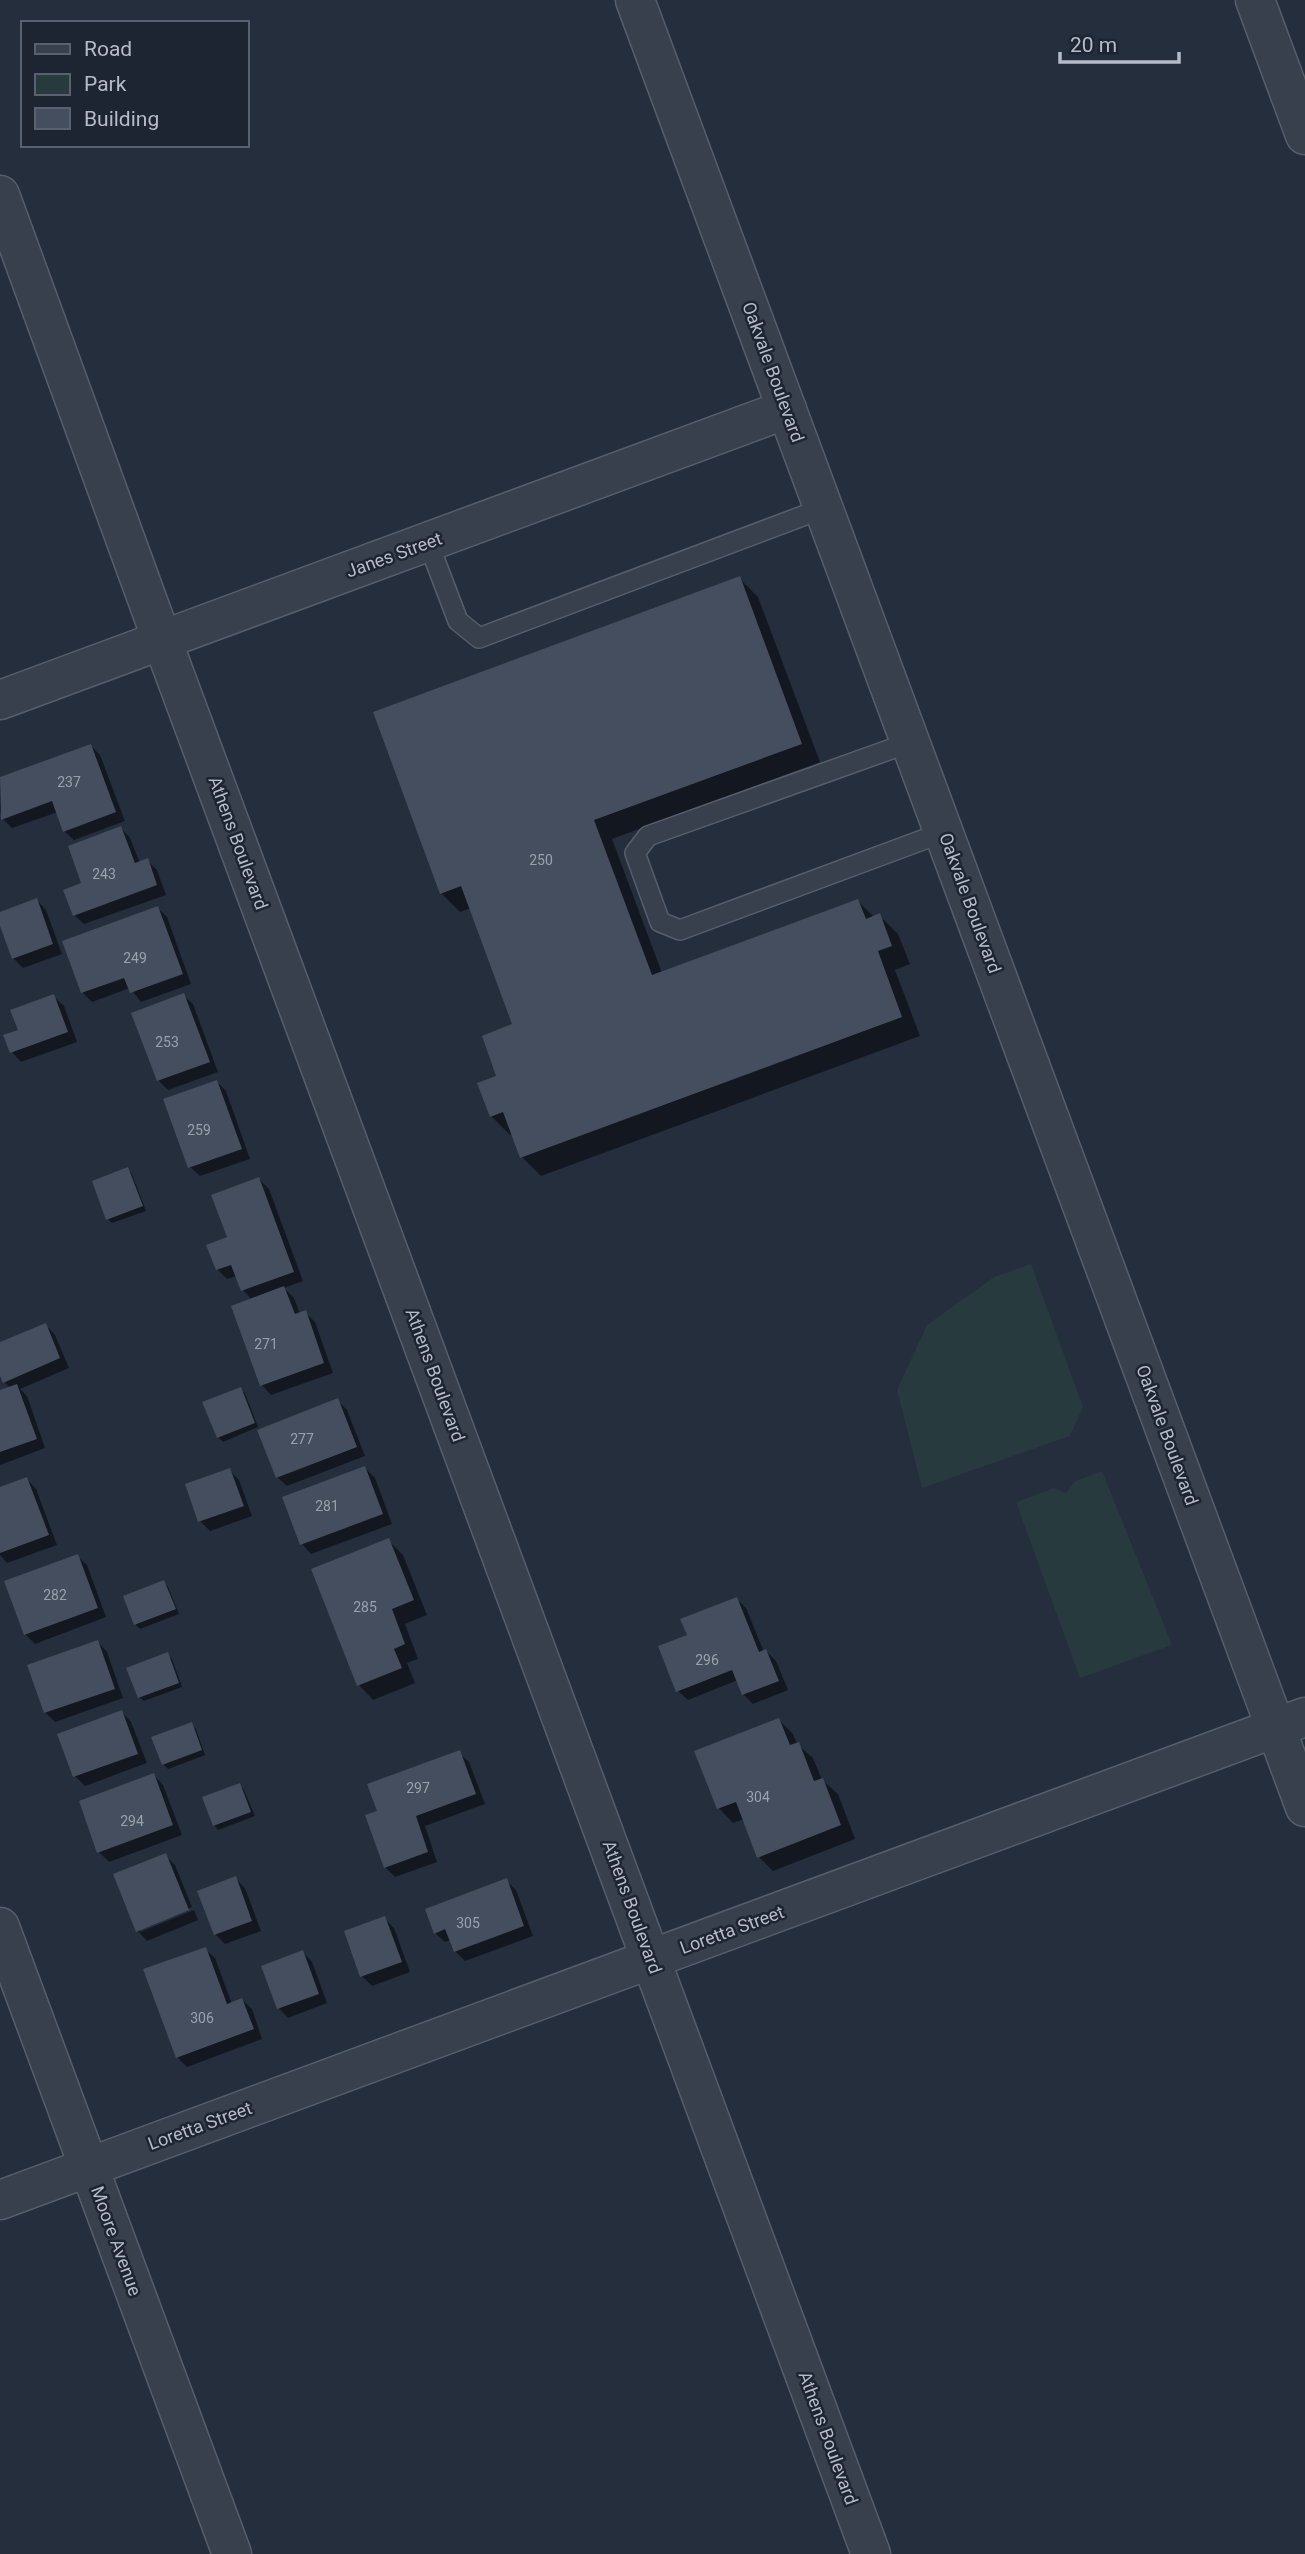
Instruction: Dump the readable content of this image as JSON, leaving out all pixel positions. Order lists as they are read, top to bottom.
{
  "streets": {
    "street": [
      "Oakvale Boulevard",
      "Janes Street",
      "Athens Boulevard",
      "Loretta Street",
      "Moore Avenue"
    ]
  },
  "crossings": [
    ["Oakvale Boulevard", "Janes Street"],
    ["Oakvale Boulevard", "Loretta Street"],
    ["Janes Street", "Athens Boulevard"],
    ["Athens Boulevard", "Loretta Street"],
    ["Loretta Street", "Moore Avenue"]
  ],
  "house_numbers": [
    "237",
    "250",
    "243",
    "249",
    "253",
    "259",
    "271",
    "277",
    "281",
    "282",
    "285",
    "296",
    "297",
    "304",
    "294",
    "305",
    "306"
  ],
  "legend": ["Road", "Park", "Building"],
  "scale_bar": "20 m"
}
